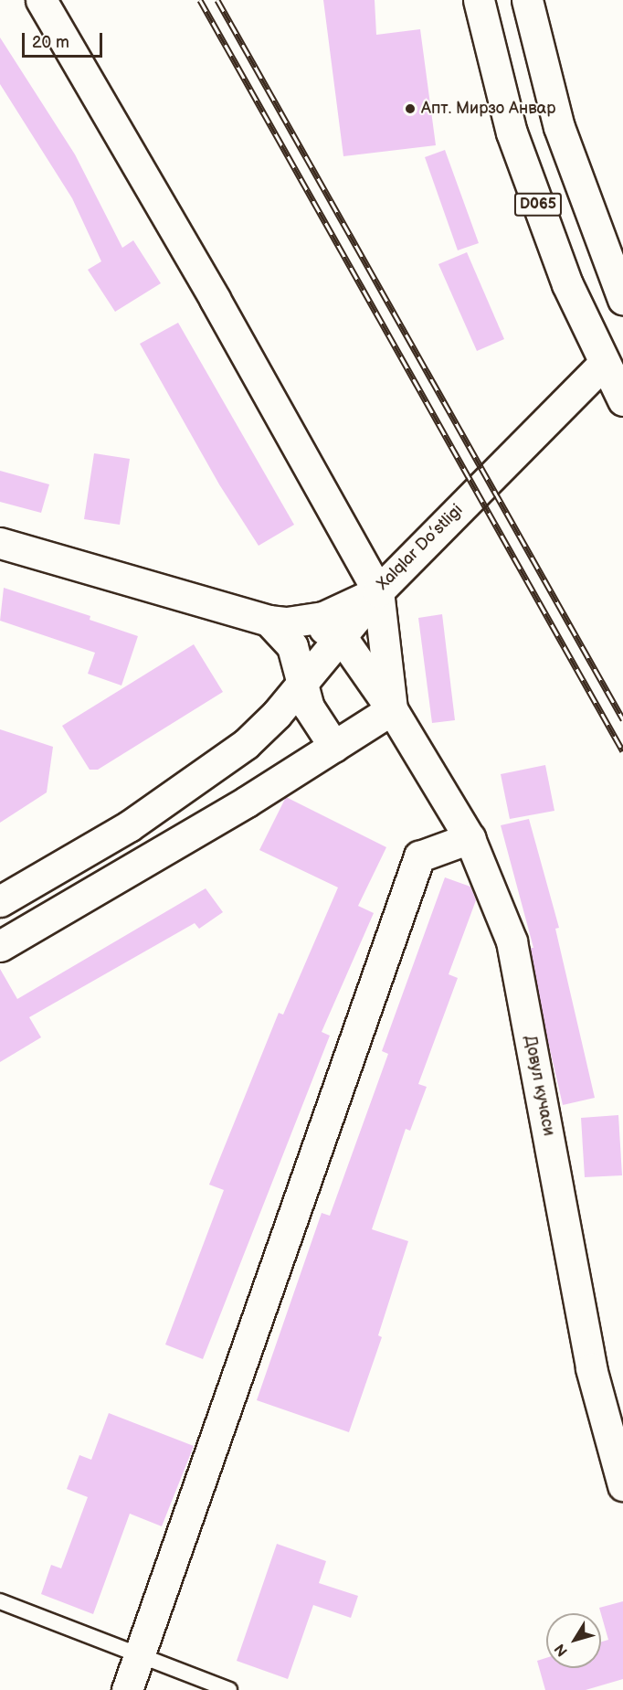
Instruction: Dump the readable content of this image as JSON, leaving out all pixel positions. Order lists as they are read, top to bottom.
{
  "streets": {
    "street": ["D065", "Xalqlar Do’stligi", "Довул кучаси"]
  },
  "crossings": [
    ["D065", "Xalqlar Do’stligi"]
  ],
  "places": ["Апт. Мирзо Анвар"],
  "scale_bar": "20 m",
  "north": "bottom left"
}
